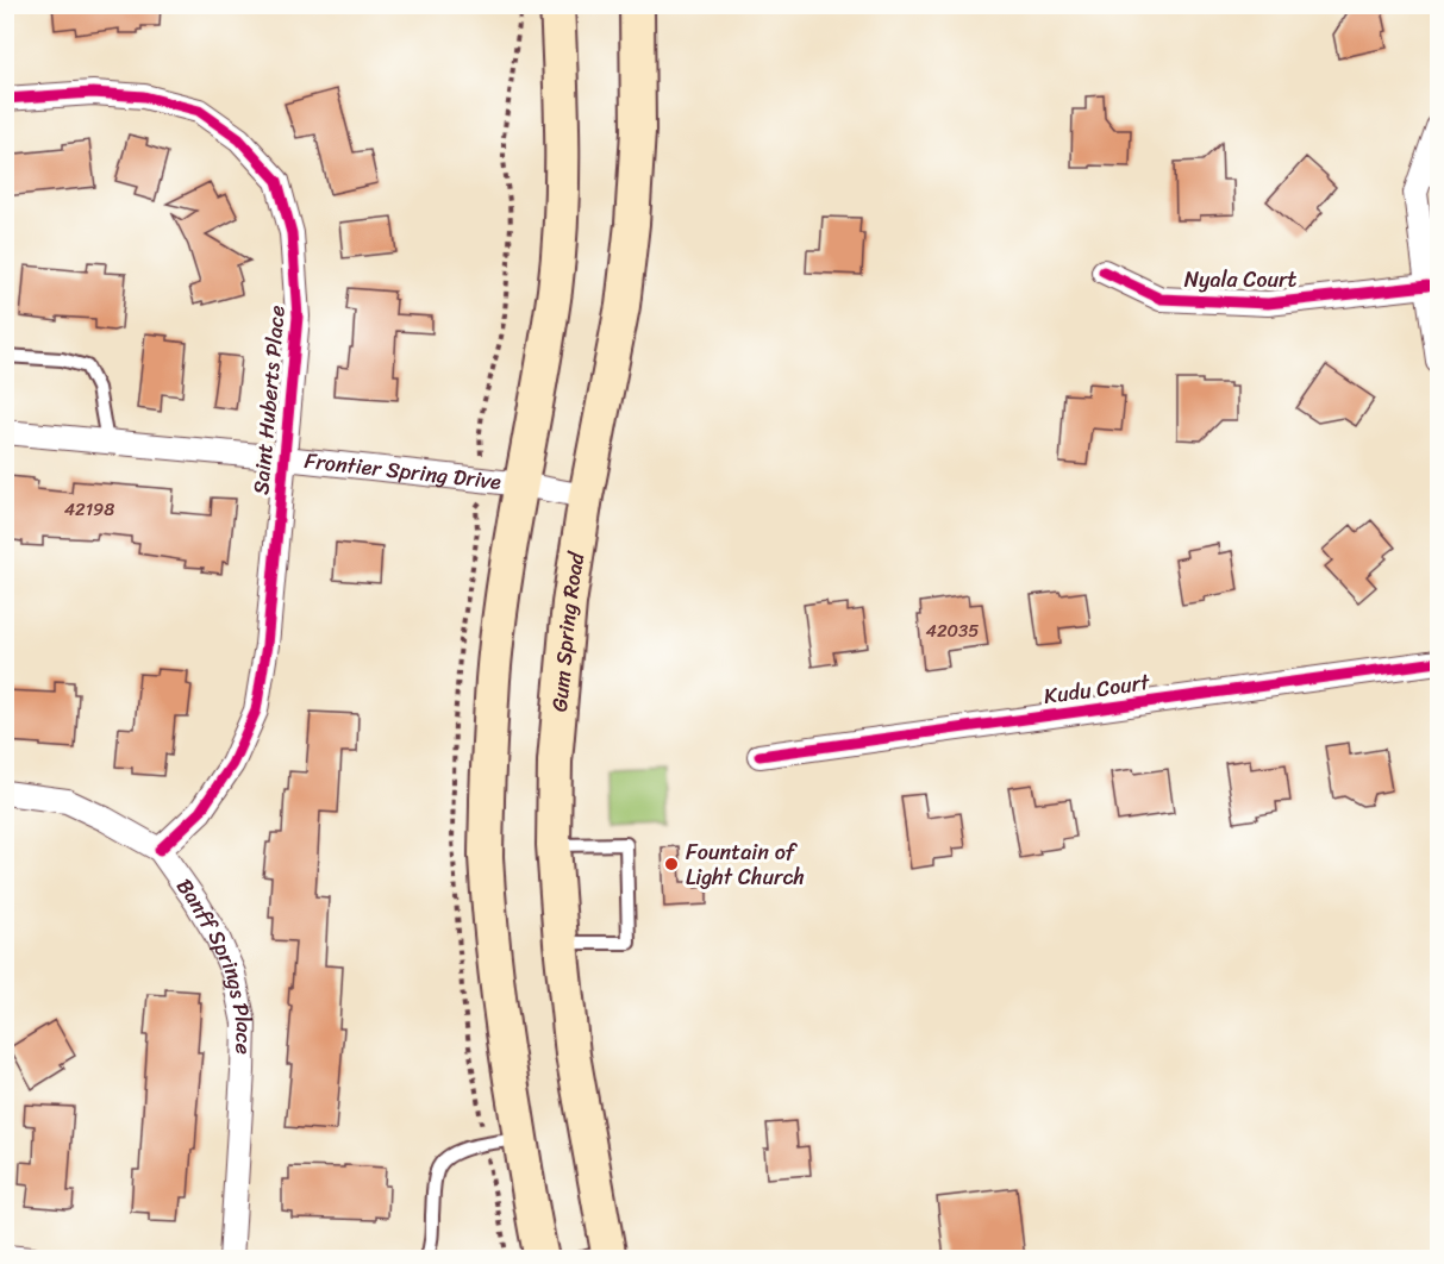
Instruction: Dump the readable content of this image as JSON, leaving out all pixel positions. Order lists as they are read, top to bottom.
{
  "streets": {
    "main road": ["Gum Spring Road"],
    "street": [
      "Nyala Court",
      "Saint Huberts Place",
      "Frontier Spring Drive",
      "Kudu Court",
      "Banff Springs Place"
    ]
  },
  "crossings": [
    ["Saint Huberts Place", "Frontier Spring Drive"],
    ["Saint Huberts Place", "Banff Springs Place"],
    ["Frontier Spring Drive", "Gum Spring Road"]
  ],
  "places": ["Fountain of Light Church"],
  "house_numbers": ["42198", "42035"]
}
